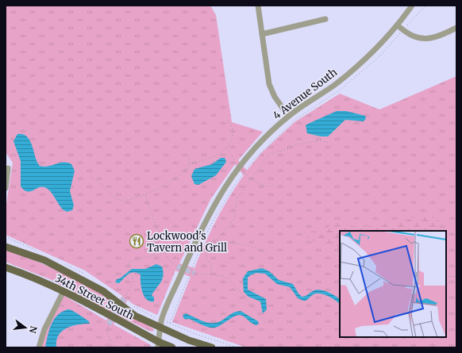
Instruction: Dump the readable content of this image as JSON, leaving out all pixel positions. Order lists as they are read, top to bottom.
{
  "streets": {
    "main road": ["34th Street South"],
    "street": ["4 Avenue South"]
  },
  "crossings": [
    ["4 Avenue South", "34th Street South"]
  ],
  "places": {
    "restaurant": ["Lockwood's Tavern and Grill"]
  },
  "north": "right"
}
